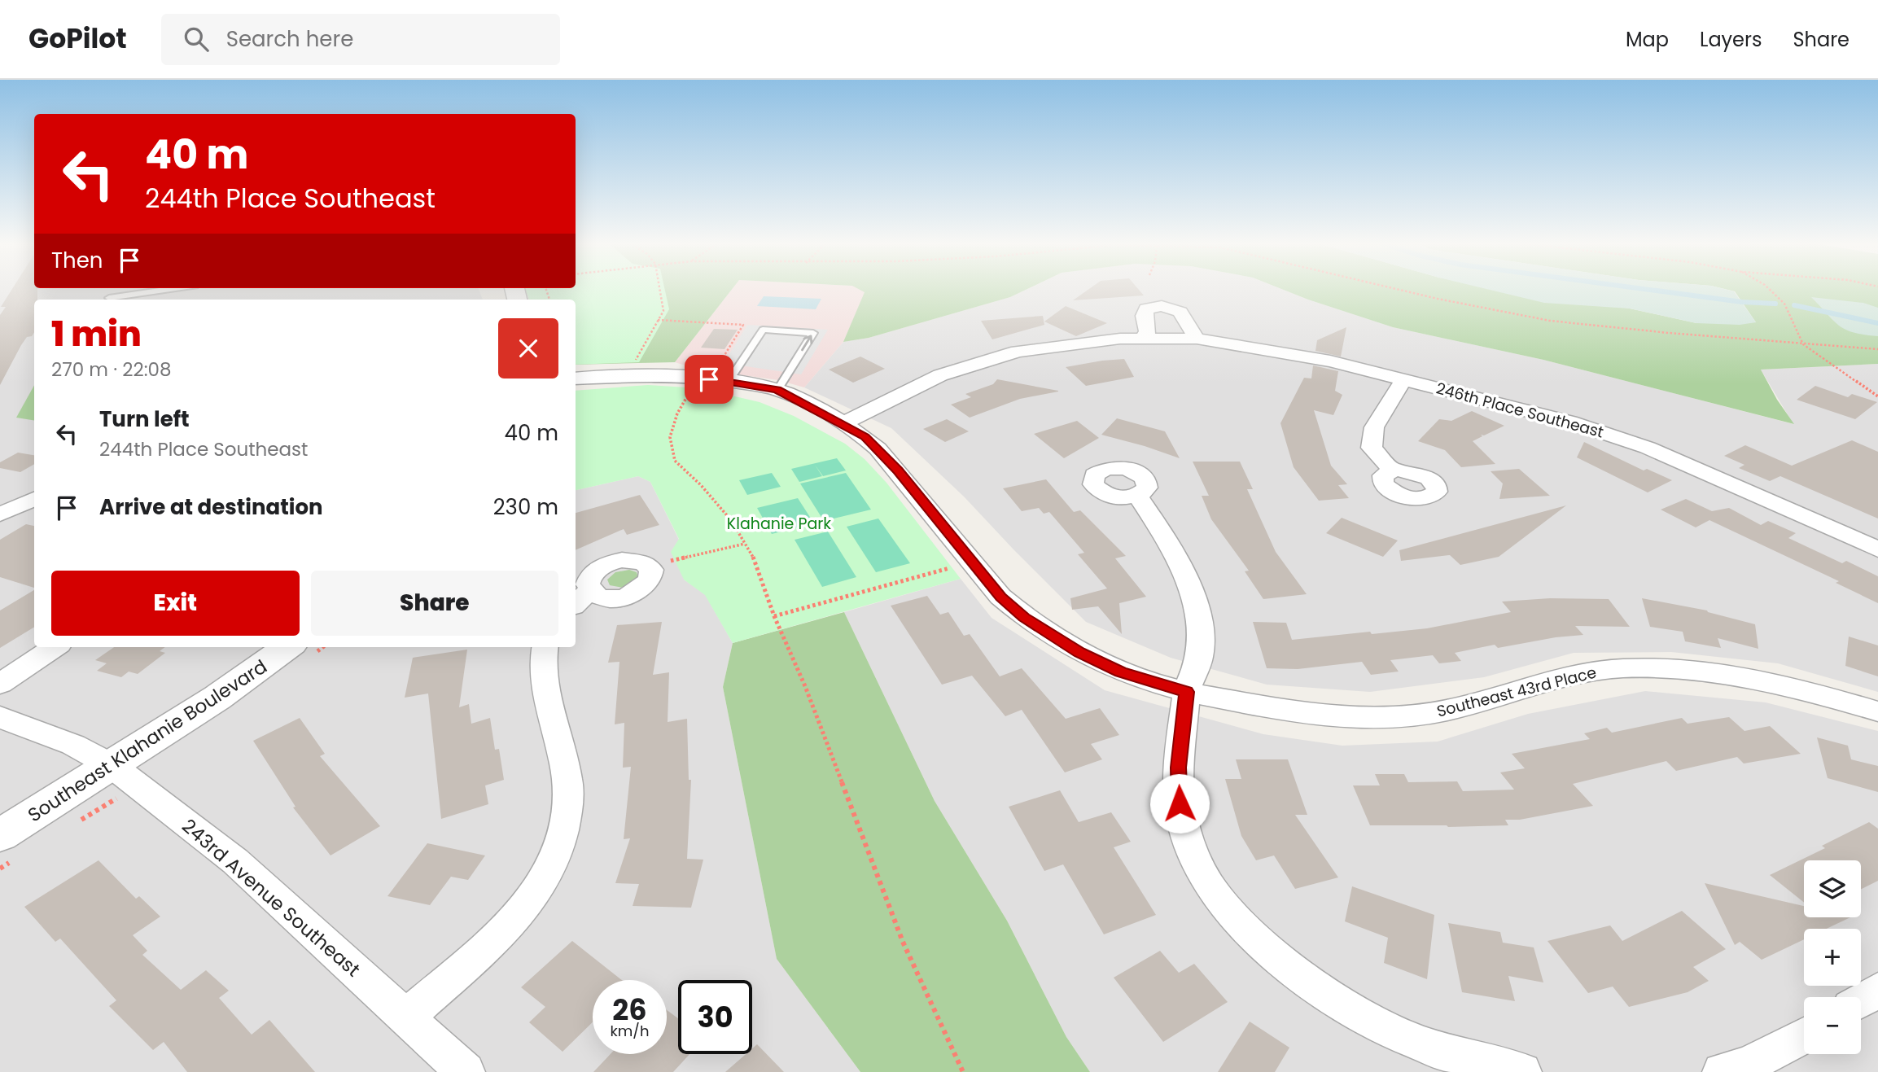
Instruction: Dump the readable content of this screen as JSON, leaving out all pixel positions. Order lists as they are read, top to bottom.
{
  "streets": {
    "street": [
      "246th Place Southeast",
      "Southeast 43rd Place",
      "Southeast Klahanie Boulevard",
      "243rd Avenue Southeast"
    ]
  },
  "crossings": [
    ["246th Place Southeast", "Southeast 43rd Place"],
    ["Southeast Klahanie Boulevard", "243rd Avenue Southeast"]
  ],
  "parks": ["Klahanie Park"],
  "page": {
    "header": "GoPilot",
    "search": "Search here",
    "nav": ["Map", "Layers", "Share"],
    "turn": ["40 m", "244th Place Southeast"],
    "then": "Then",
    "heading": ["1 min", "270 m · 22:08"],
    "list": [
      {
        "name": "Turn left",
        "note": "244th Place Southeast",
        "value": "40 m"
      },
      {
        "name": "Arrive at destination",
        "value": "230 m"
      }
    ],
    "buttons": ["Exit", "Share"],
    "map_buttons": ["+", "−"],
    "speed": "26 km/h",
    "limit": "30"
  }
}
